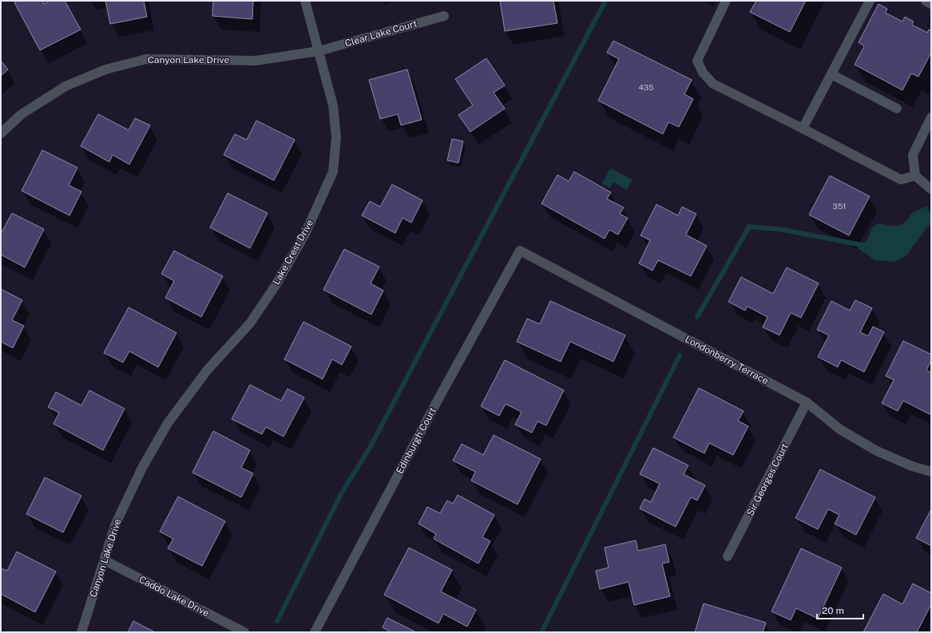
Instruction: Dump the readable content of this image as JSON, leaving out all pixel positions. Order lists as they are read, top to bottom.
{
  "streets": {
    "street": [
      "Clear Lake Court",
      "Canyon Lake Drive",
      "Lake Crest Drive",
      "Londonberry Terrace",
      "Edinburgh Court",
      "Sir Georges Court",
      "Caddo Lake Drive"
    ]
  },
  "crossings": [
    ["Clear Lake Court", "Canyon Lake Drive"],
    ["Clear Lake Court", "Lake Crest Drive"],
    ["Canyon Lake Drive", "Lake Crest Drive"],
    ["Canyon Lake Drive", "Caddo Lake Drive"],
    ["Londonberry Terrace", "Edinburgh Court"],
    ["Londonberry Terrace", "Sir Georges Court"]
  ],
  "house_numbers": ["435", "351"],
  "scale_bar": "20 m"
}
